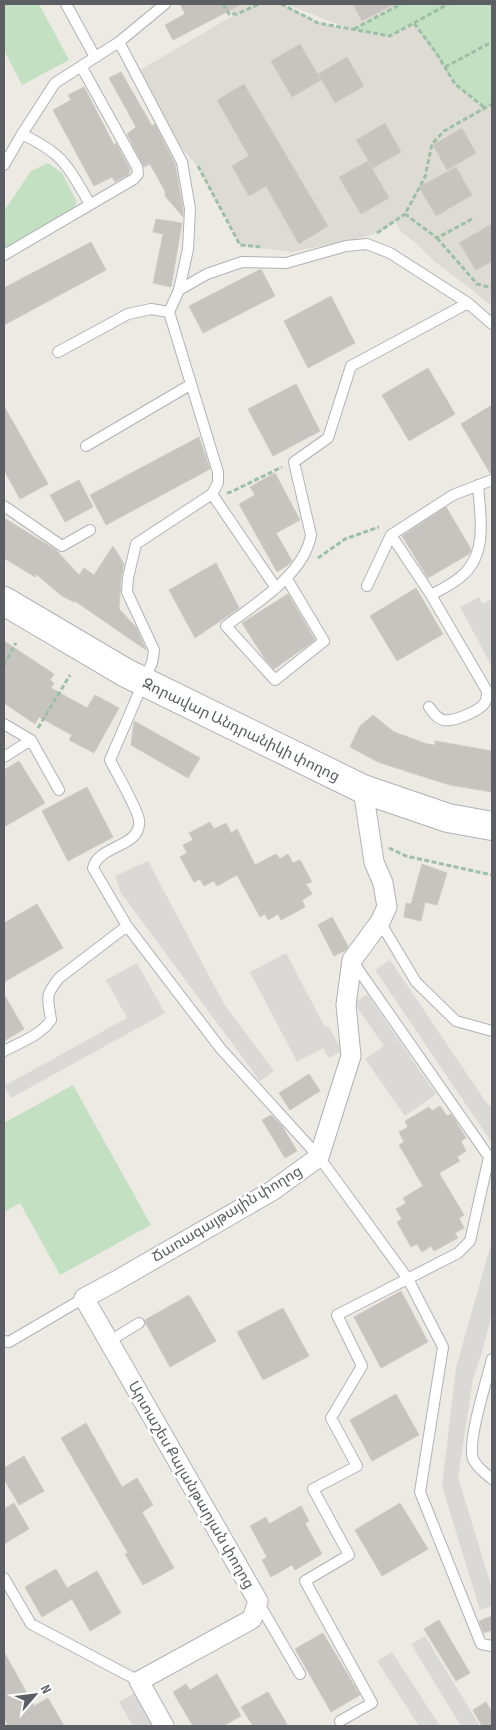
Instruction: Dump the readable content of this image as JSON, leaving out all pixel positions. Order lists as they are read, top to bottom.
{
  "streets": {
    "main road": ["Զորավար Անդրանիկի փողոց"],
    "street": ["Ճառագայթային փողոց", "Արտաշես Քալանթարյան փողոց"]
  },
  "crossings": [
    ["Զորավար Անդրանիկի փողոց", "Ճառագայթային փողոց"],
    ["Ճառագայթային փողոց", "Արտաշես Քալանթարյան փողոց"]
  ],
  "north": "top right"
}
